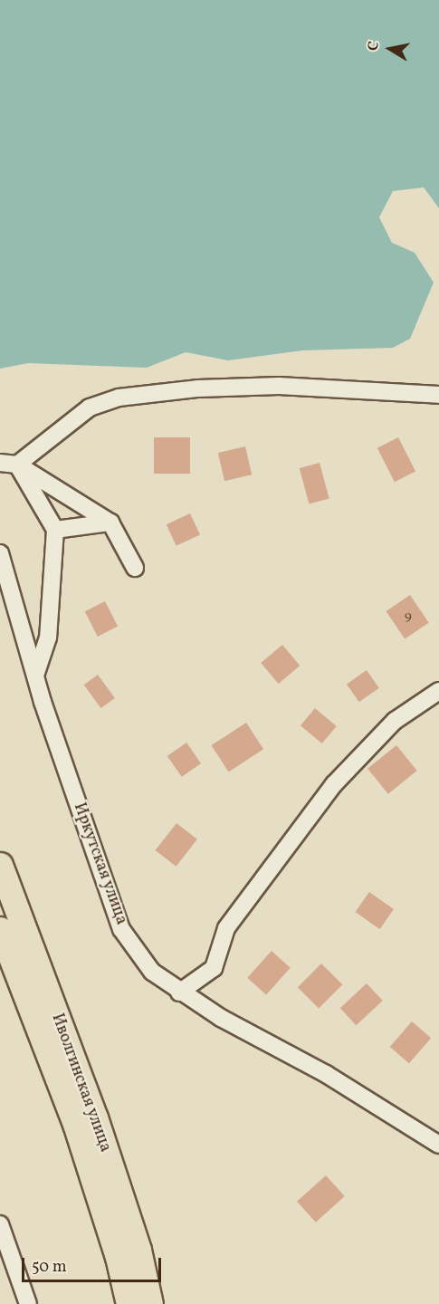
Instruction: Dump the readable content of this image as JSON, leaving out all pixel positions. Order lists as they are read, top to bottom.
{
  "streets": {
    "main road": ["Иволгинская улица"],
    "street": ["Иркутская улица"]
  },
  "house_numbers": ["9"],
  "scale_bar": "50 m",
  "north": "left"
}
